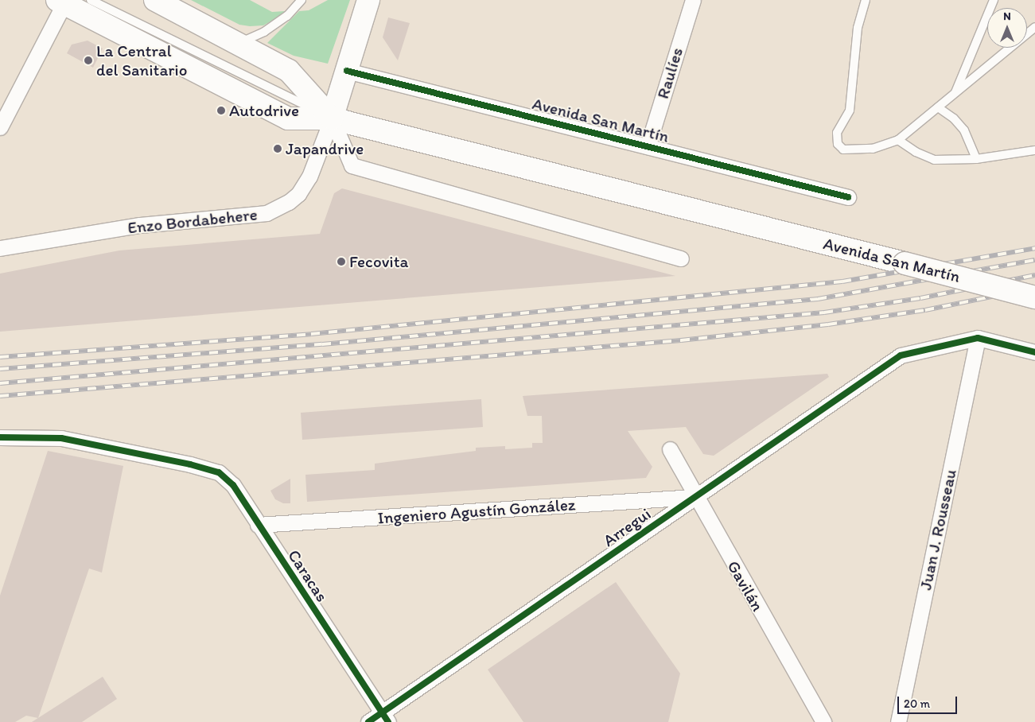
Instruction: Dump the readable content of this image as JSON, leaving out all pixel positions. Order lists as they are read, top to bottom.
{
  "streets": {
    "main road": ["Avenida San Martín"],
    "street": [
      "Raulíes",
      "Enzo Bordabehere",
      "Ingeniero Agustín González",
      "Arregui",
      "Juan J. Rousseau",
      "Caracas",
      "Gavilán"
    ]
  },
  "crossings": [
    ["Raulíes", "Avenida San Martín"],
    ["Avenida San Martín", "Enzo Bordabehere"],
    ["Ingeniero Agustín González", "Arregui"],
    ["Ingeniero Agustín González", "Caracas"],
    ["Ingeniero Agustín González", "Gavilán"],
    ["Arregui", "Juan J. Rousseau"],
    ["Arregui", "Caracas"],
    ["Arregui", "Gavilán"]
  ],
  "places": [
    "La Central del Sanitario",
    "Autodrive",
    "Japandrive",
    "Fecovita"
  ],
  "scale_bar": "20 m",
  "north": "top"
}
